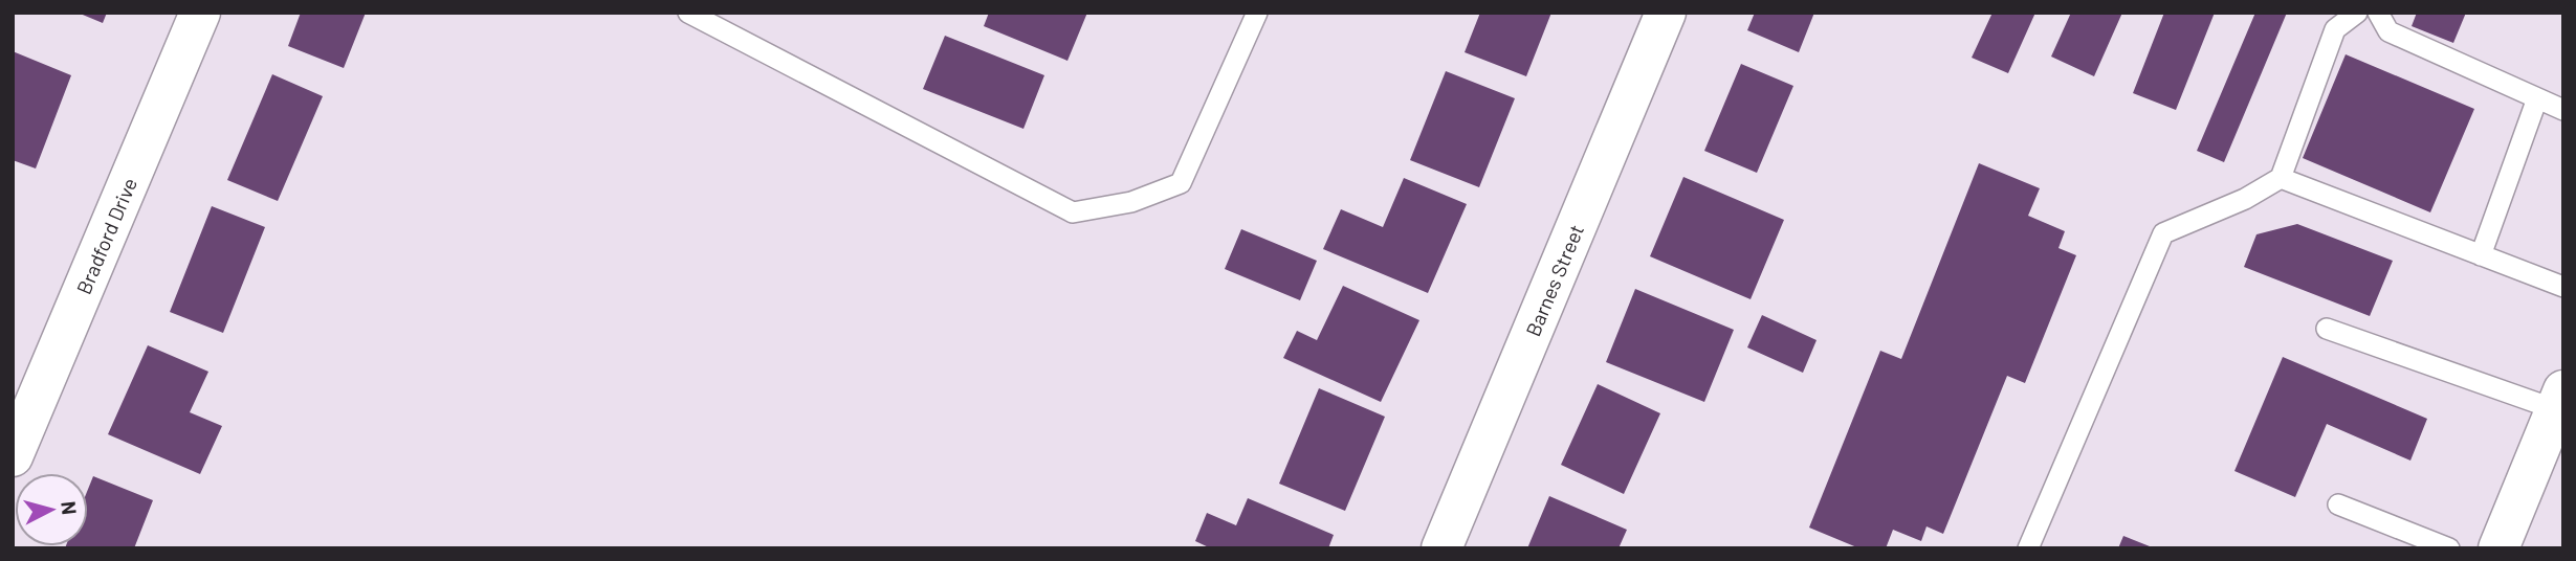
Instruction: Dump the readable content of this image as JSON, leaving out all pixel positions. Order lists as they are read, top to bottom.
{
  "streets": {
    "street": ["Bradford Drive", "Barnes Street"]
  },
  "north": "right"
}
